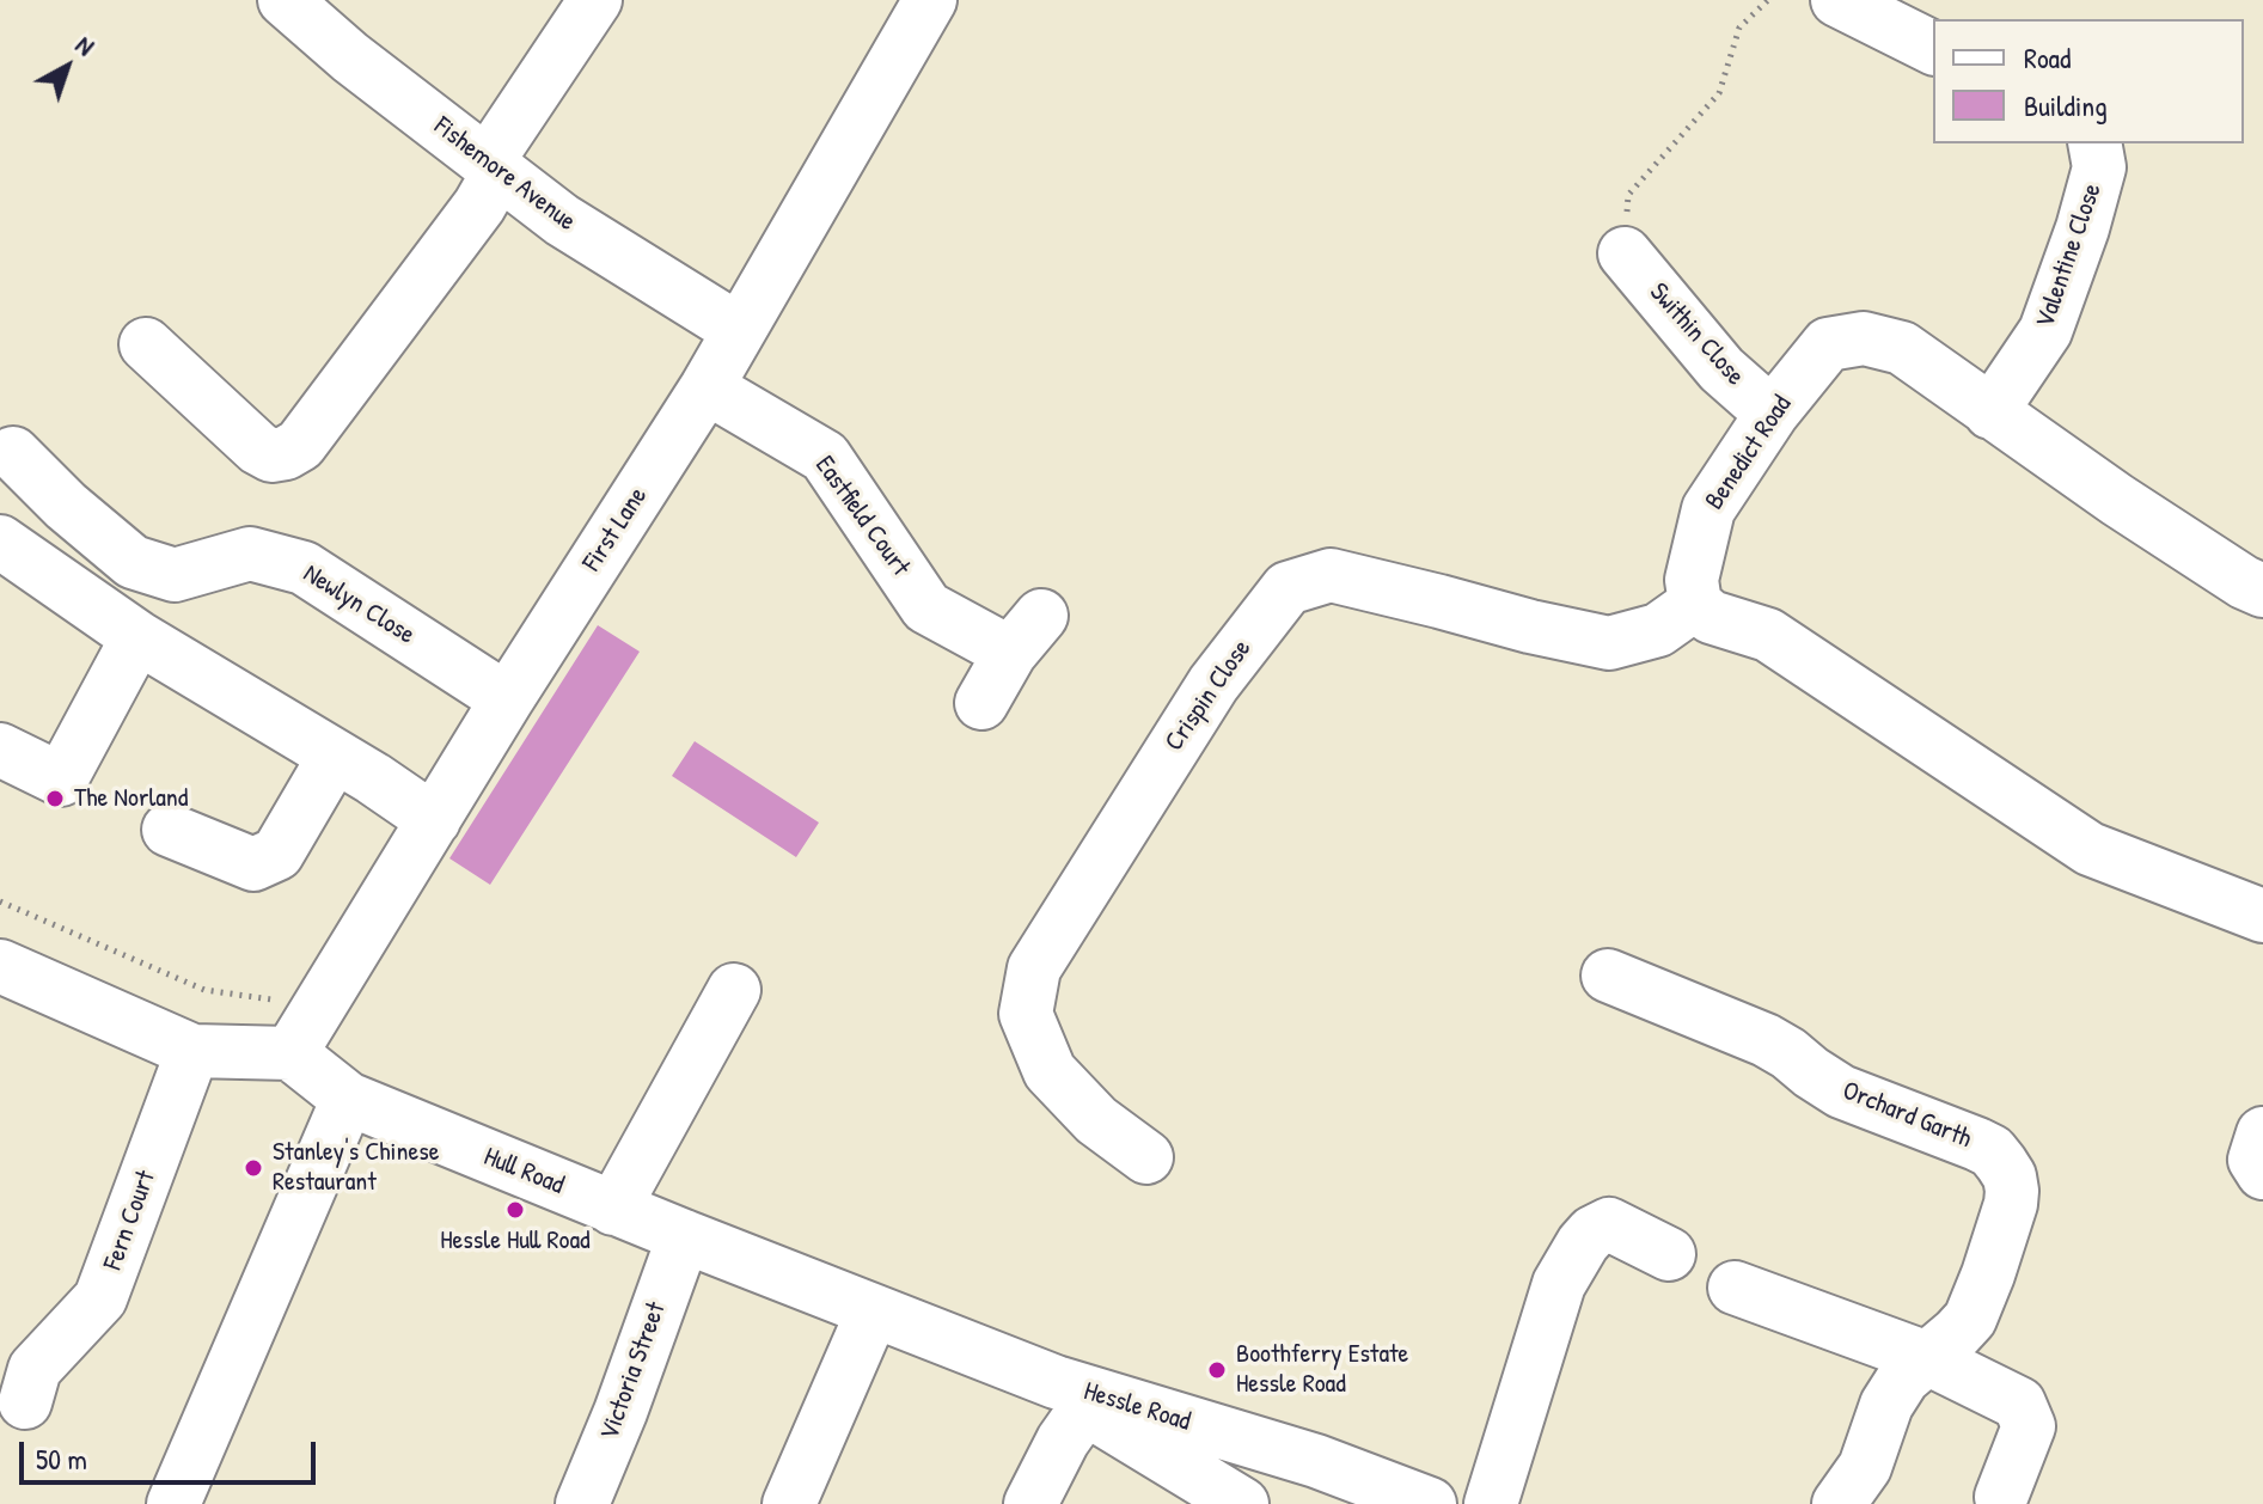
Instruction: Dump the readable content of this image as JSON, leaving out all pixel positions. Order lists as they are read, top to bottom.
{
  "streets": {
    "street": [
      "Fishemore Avenue",
      "Valentine Close",
      "Swithin Close",
      "Benedict Road",
      "Eastfield Court",
      "First Lane",
      "Newlyn Close",
      "Crispin Close",
      "Orchard Garth",
      "Hull Road",
      "Fern Court",
      "Victoria Street",
      "Hessle Road"
    ]
  },
  "crossings": [
    ["Fishemore Avenue", "First Lane"],
    ["Valentine Close", "Benedict Road"],
    ["Swithin Close", "Benedict Road"],
    ["Benedict Road", "Crispin Close"],
    ["Eastfield Court", "First Lane"],
    ["First Lane", "Newlyn Close"],
    ["First Lane", "Hull Road"],
    ["Hull Road", "Victoria Street"],
    ["Hull Road", "Hessle Road"]
  ],
  "places": [
    "The Norland",
    "Stanley's Chinese Restaurant",
    "Hessle Hull Road",
    "Boothferry Estate Hessle Road"
  ],
  "legend": ["Road", "Building"],
  "scale_bar": "50 m",
  "north": "top right"
}
